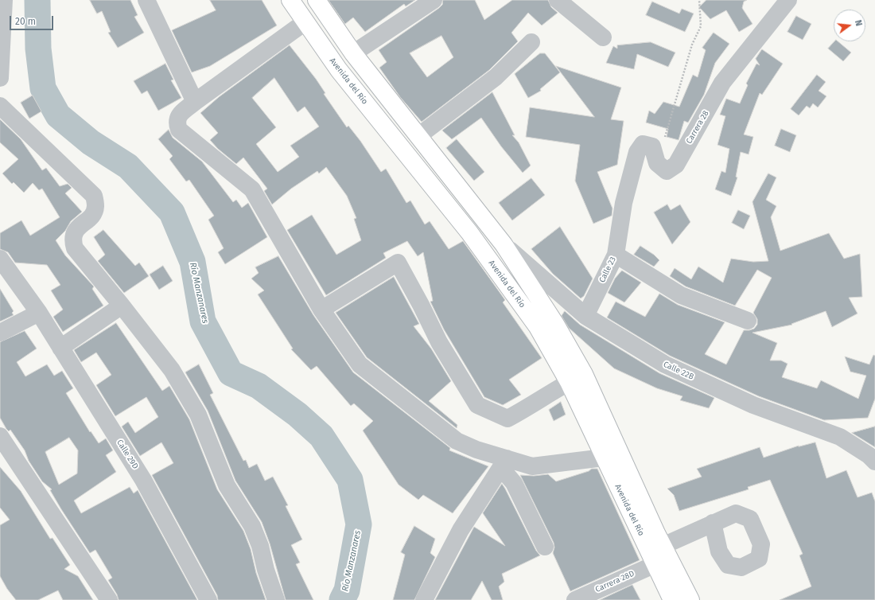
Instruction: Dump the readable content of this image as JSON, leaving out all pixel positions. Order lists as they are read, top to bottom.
{
  "streets": {
    "main road": ["Avenida del Río"],
    "street": [
      "Carrera 28",
      "Calle 23",
      "Calle 22B",
      "Calle 29D",
      "Carrera 28D"
    ]
  },
  "crossings": [
    ["Avenida del Río", "Calle 22B"],
    ["Avenida del Río", "Carrera 28D"],
    ["Carrera 28", "Calle 23"],
    ["Calle 23", "Calle 22B"]
  ],
  "water": ["Río Manzanares"],
  "scale_bar": "20 m",
  "north": "right"
}
